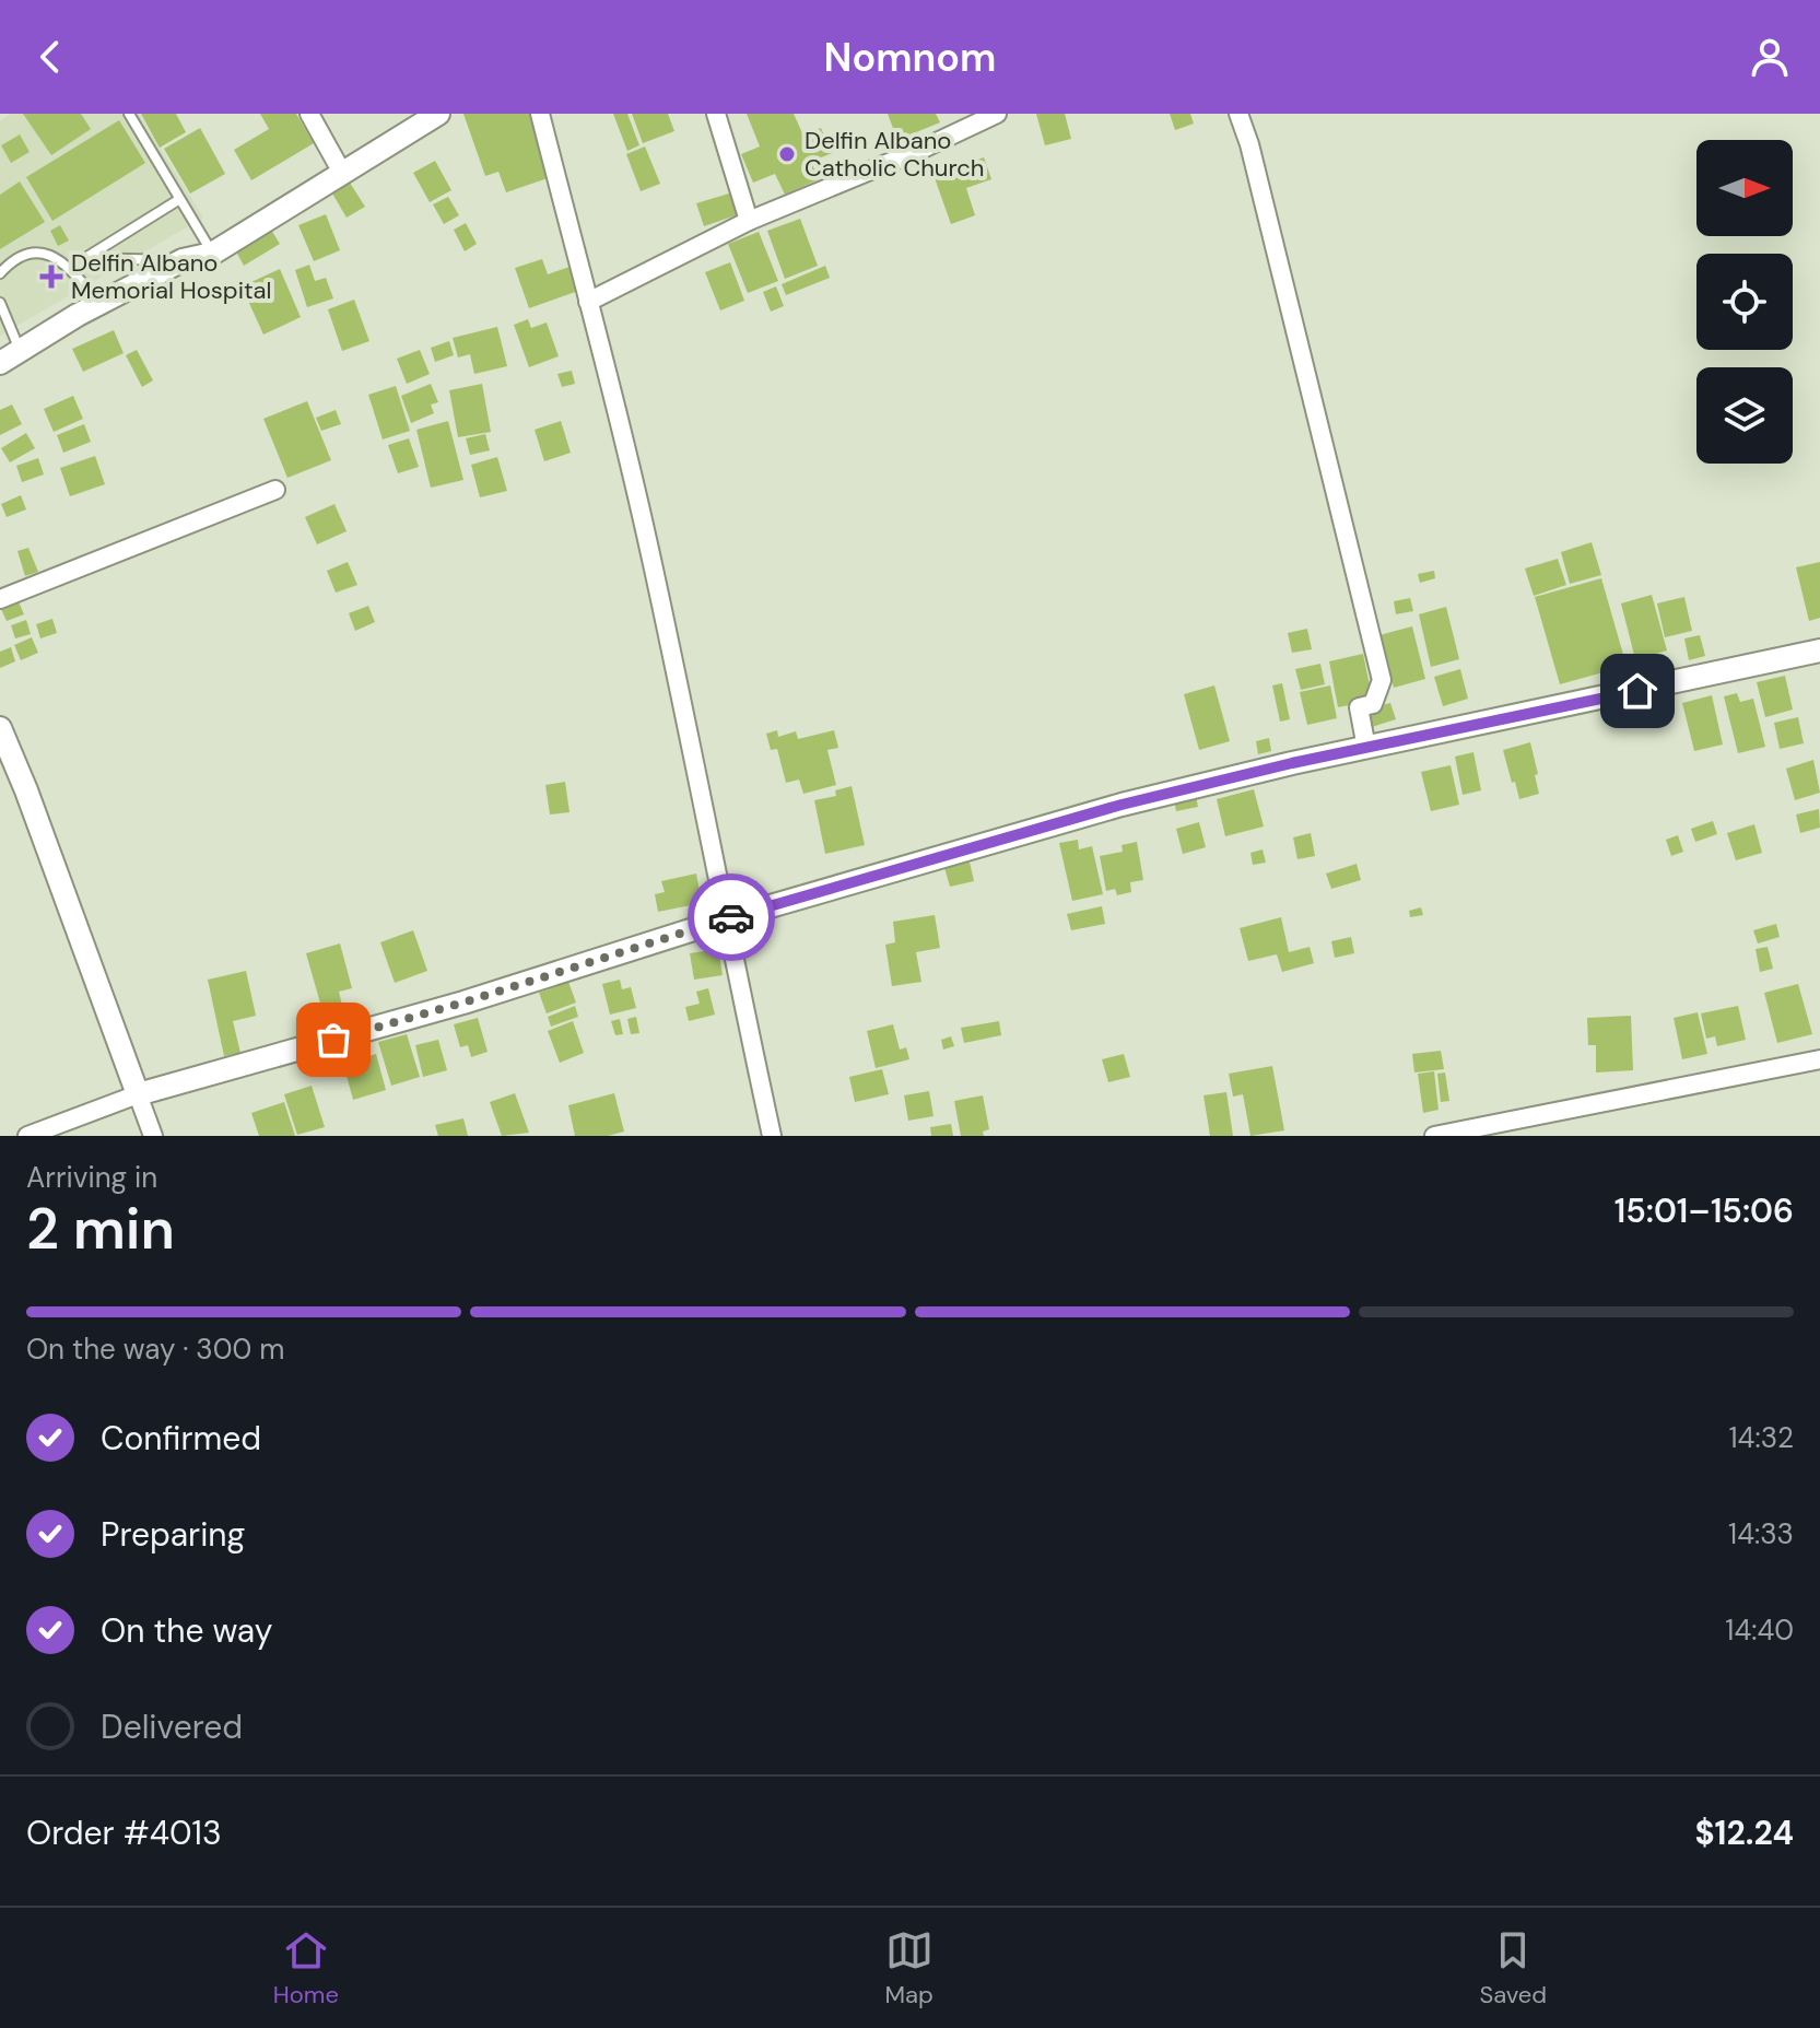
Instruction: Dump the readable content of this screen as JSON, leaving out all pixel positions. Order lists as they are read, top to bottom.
{
  "places": {
    "other": ["Delfin Albano Catholic Church"],
    "health": ["Delfin Albano Memorial Hospital"]
  },
  "north": "right",
  "page": {
    "header": "Nomnom",
    "heading": ["2 min", "Arriving in", "15:01–15:06"],
    "panel": ["Order #4013", "$12.24"],
    "bar": "On the way · 300 m",
    "list": [
      ["Confirmed", "14:32"],
      ["Preparing", "14:33"],
      ["On the way", "14:40"],
      "Delivered"
    ],
    "tabs": ["Home", "Map", "Saved"]
  }
}
